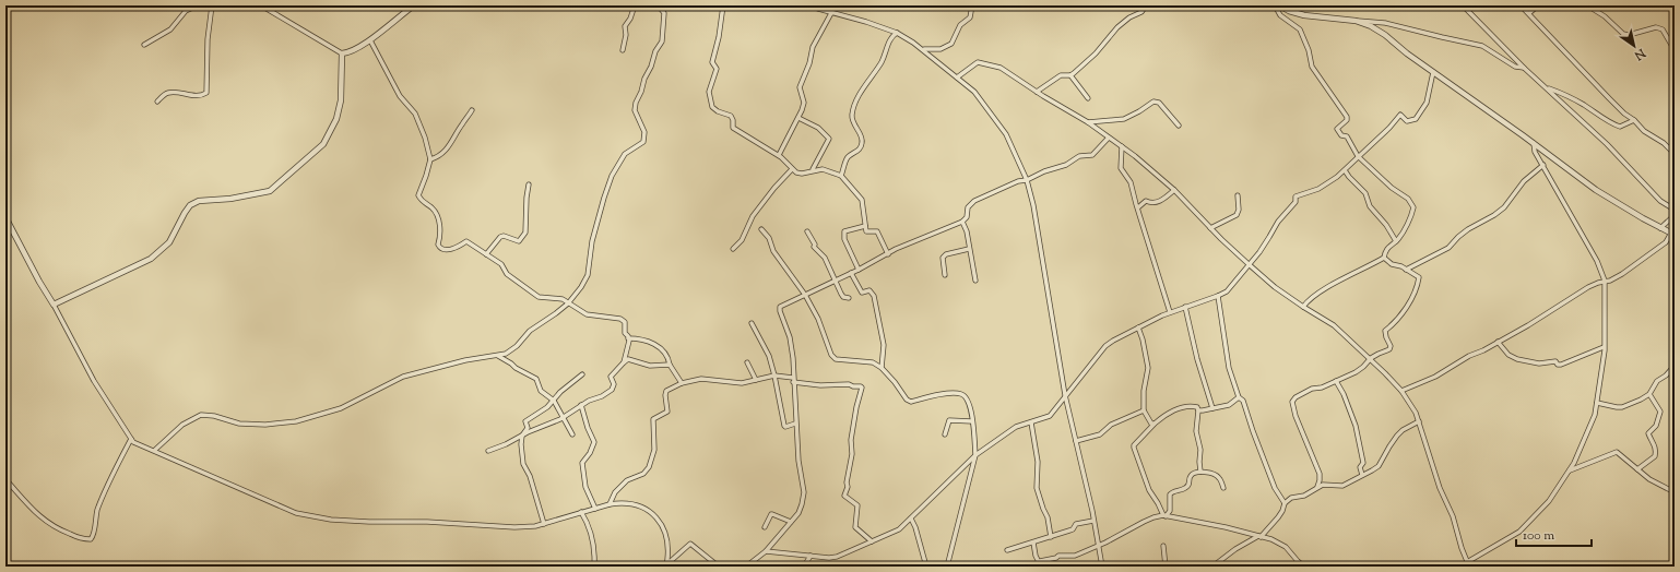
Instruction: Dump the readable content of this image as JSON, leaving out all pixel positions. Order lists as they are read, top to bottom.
{
  "scale_bar": "100 m",
  "north": "bottom right"
}
